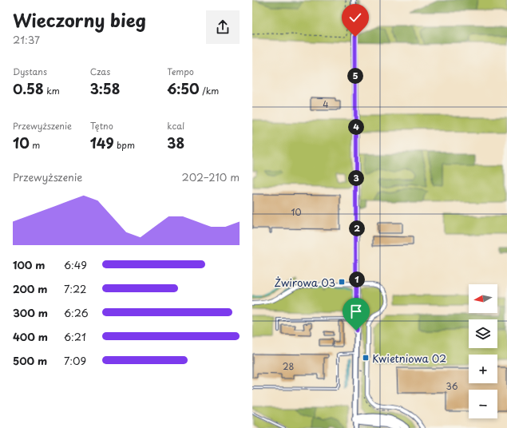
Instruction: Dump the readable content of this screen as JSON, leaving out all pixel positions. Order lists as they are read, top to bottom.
{
  "places": {
    "transit": ["Żwirowa 03", "Kwietniowa 02"]
  },
  "house_numbers": [
    "4",
    "10",
    "28",
    "36"
  ],
  "north": "left",
  "page": {
    "heading": ["Wieczorny bieg", "21:37"],
    "stats": [
      ["Dystans", "0.58 km"],
      ["Czas", "3:58"],
      ["Tempo", "6:50 /km"],
      ["Przewyższenie", "10 m"],
      ["Tętno", "149 bpm"],
      ["kcal", "38"]
    ],
    "pins": [
      "5",
      "4",
      "3",
      "2",
      "1"
    ],
    "chart": ["Przewyższenie", "202–210 m"],
    "list": [
      {
        "name": "100 m",
        "note": "6:49"
      },
      {
        "name": "200 m",
        "note": "7:22"
      },
      {
        "name": "300 m",
        "note": "6:26"
      },
      {
        "name": "400 m",
        "note": "6:21"
      },
      {
        "name": "500 m",
        "note": "7:09"
      }
    ],
    "map_buttons": ["+", "−"]
  }
}
